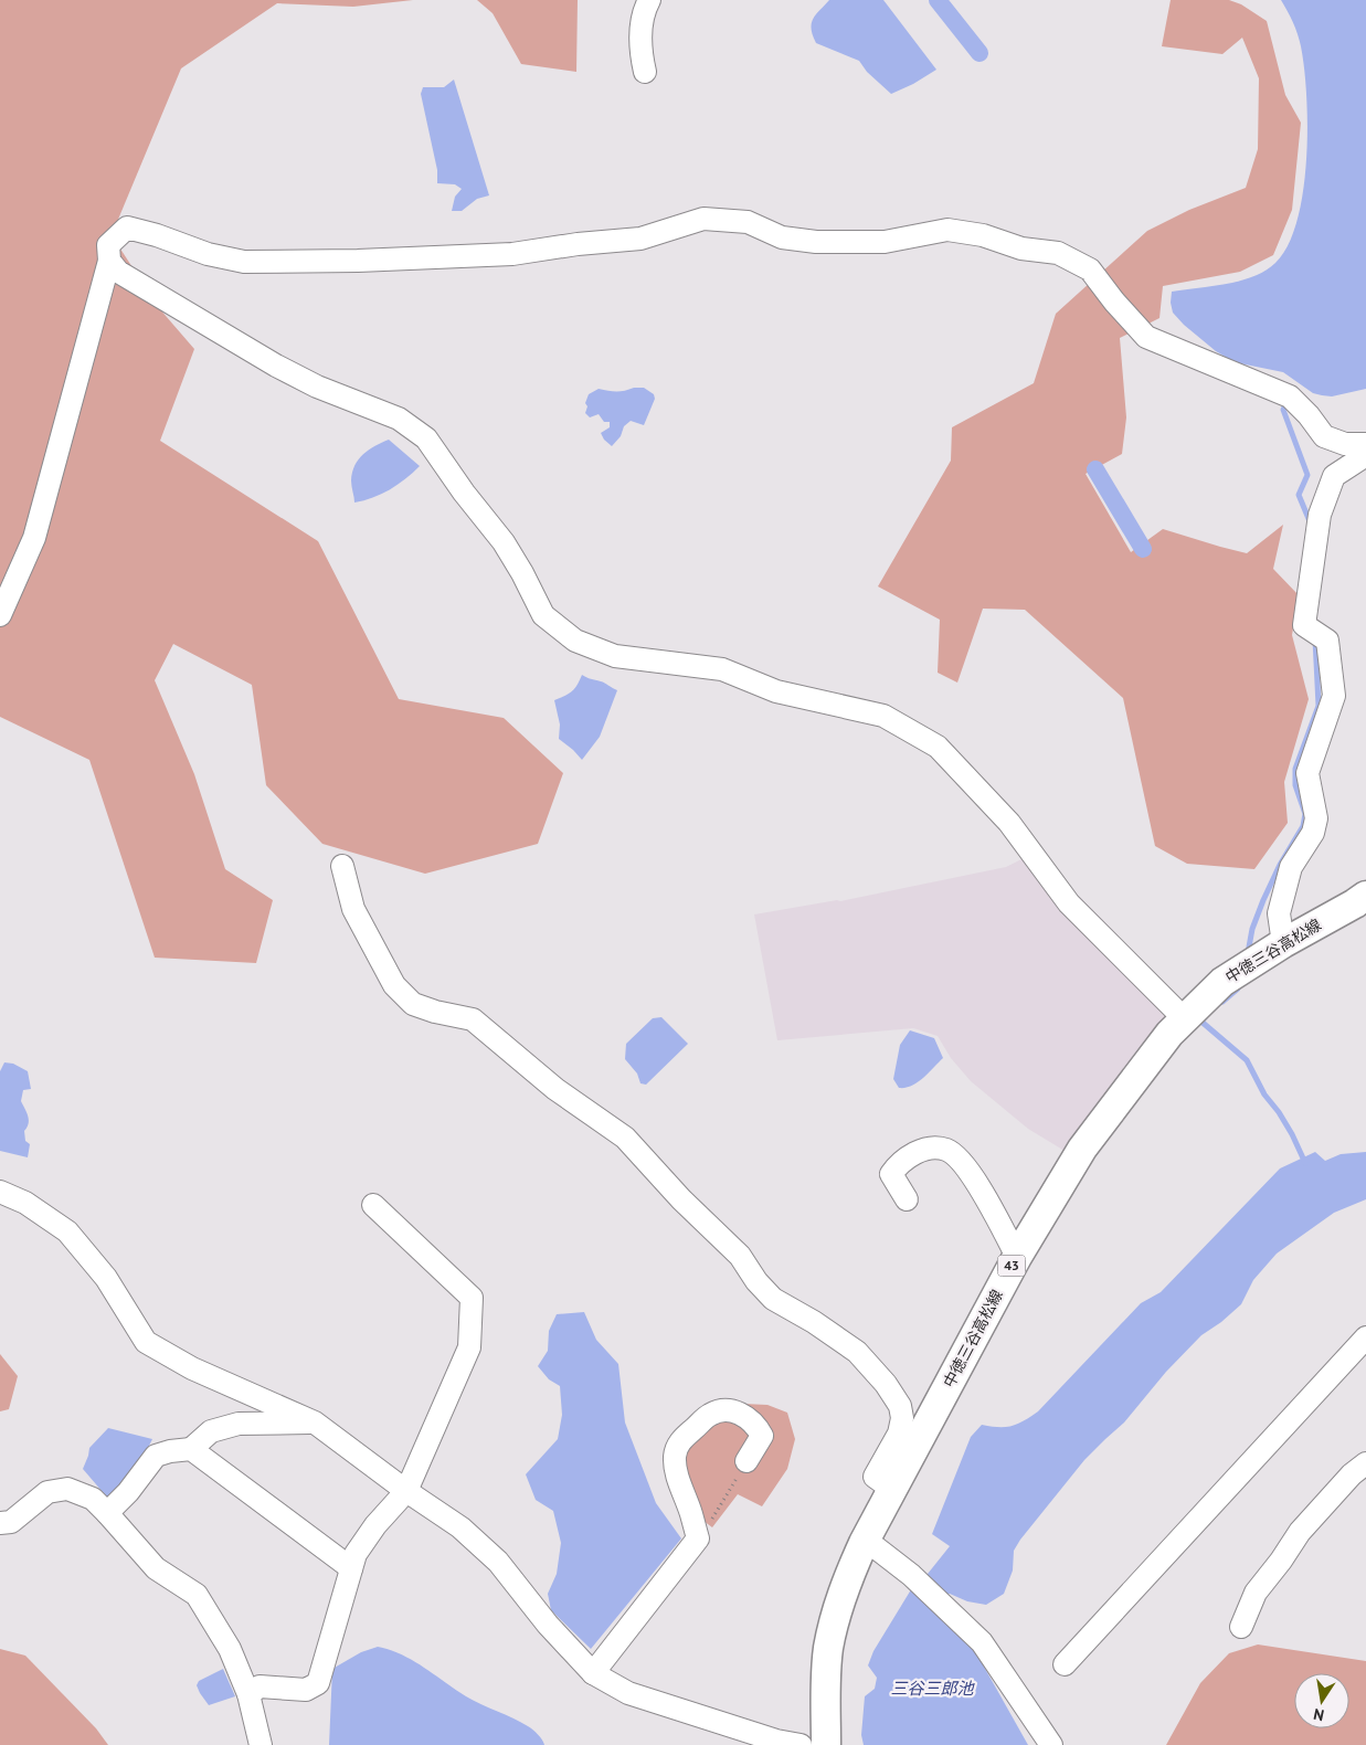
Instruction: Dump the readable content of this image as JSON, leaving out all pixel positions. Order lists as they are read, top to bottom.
{
  "streets": {
    "main road": ["中徳三谷高松線", "43"]
  },
  "water": ["三谷三郎池"],
  "north": "bottom"
}
